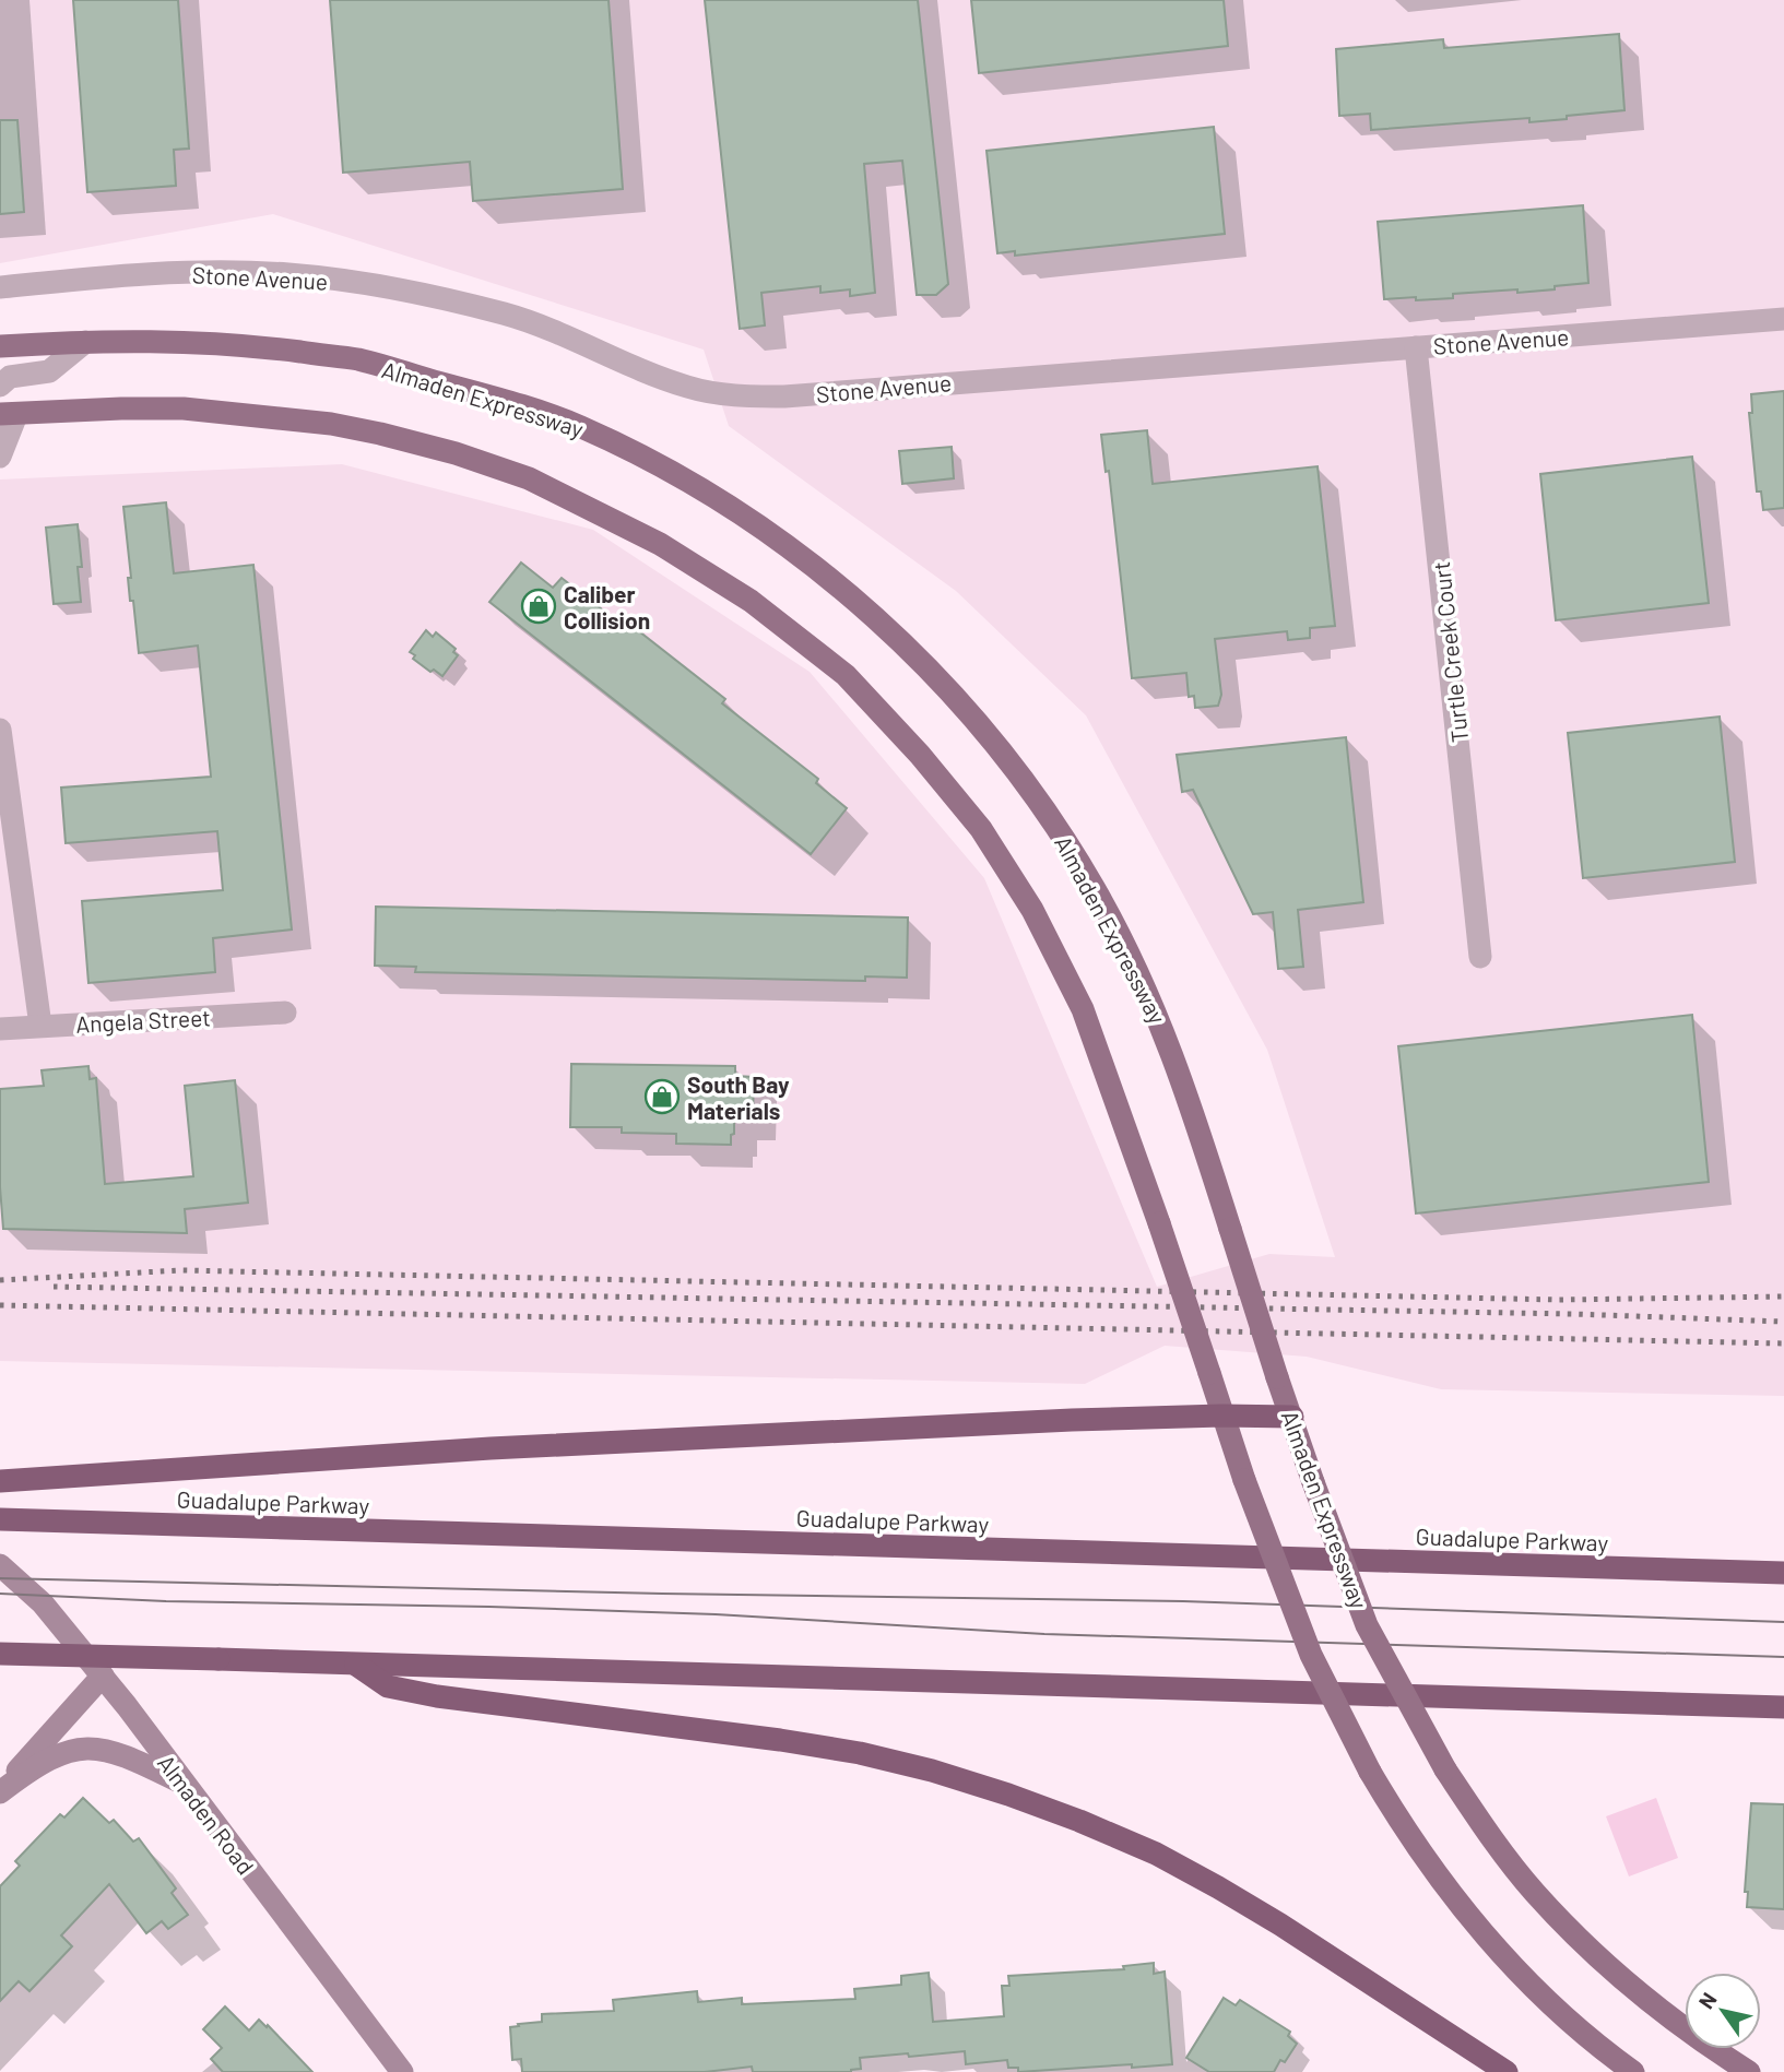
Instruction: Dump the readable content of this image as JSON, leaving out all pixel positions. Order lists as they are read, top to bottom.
{
  "streets": {
    "highway": ["Guadalupe Parkway"],
    "main road": ["Almaden Expressway"],
    "street": [
      "Stone Avenue",
      "Turtle Creek Court",
      "Angela Street",
      "Almaden Road"
    ]
  },
  "crossings": [
    ["Stone Avenue", "Turtle Creek Court"]
  ],
  "places": {
    "shop": ["Caliber Collision", "South Bay Materials"]
  },
  "north": "top left"
}
